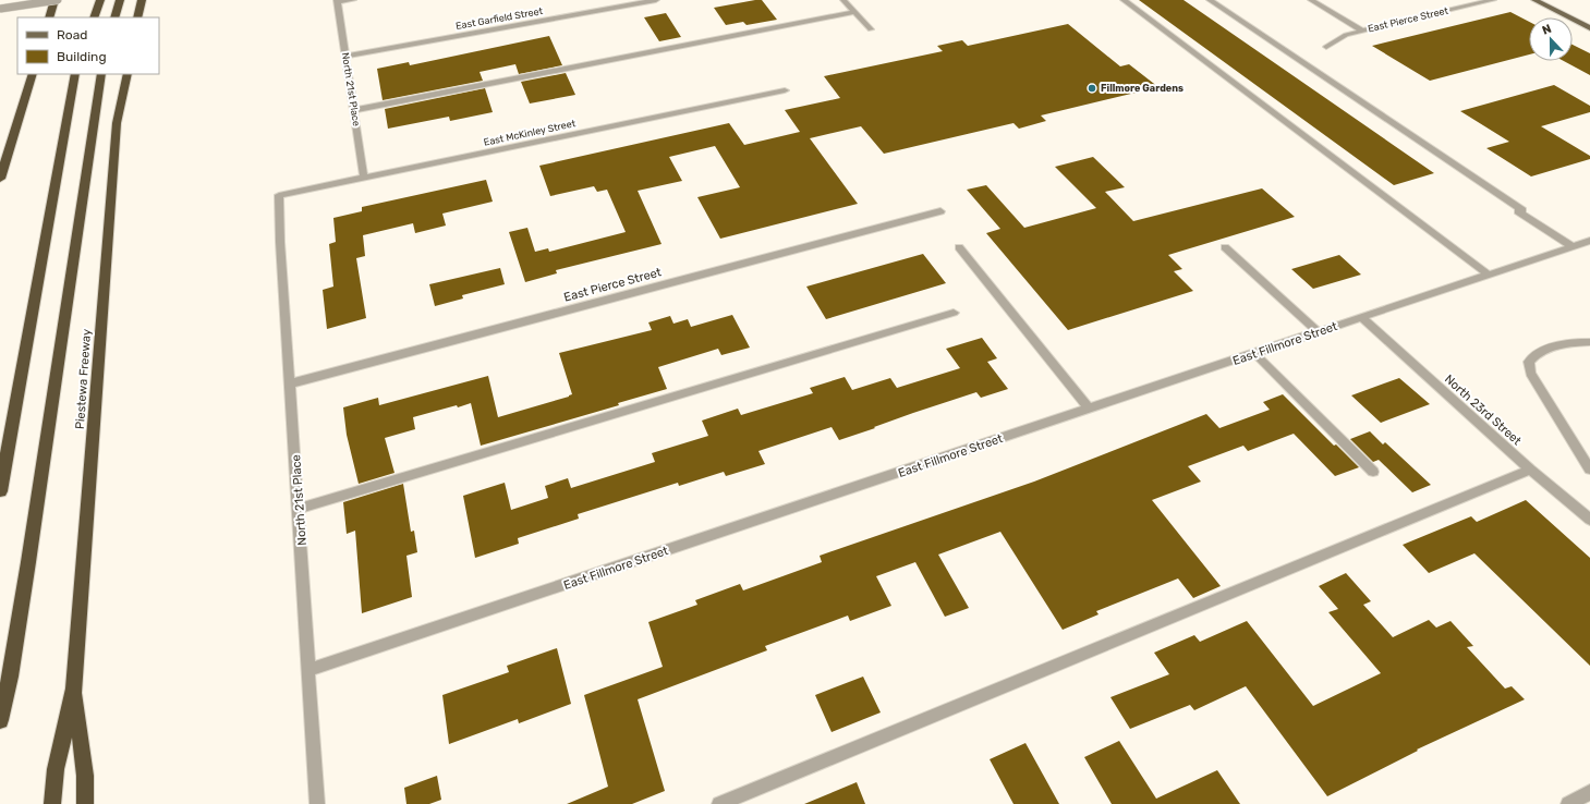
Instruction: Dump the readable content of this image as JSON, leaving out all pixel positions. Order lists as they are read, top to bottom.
{
  "streets": {
    "highway": ["Piestewa Freeway"],
    "street": [
      "East Garfield Street",
      "East Pierce Street",
      "North 21st Place",
      "East McKinley Street",
      "East Fillmore Street",
      "North 23rd Street"
    ]
  },
  "crossings": [
    ["East Garfield Street", "North 21st Place"],
    ["East Pierce Street", "North 21st Place"],
    ["North 21st Place", "East McKinley Street"],
    ["North 21st Place", "East Fillmore Street"],
    ["East Fillmore Street", "North 23rd Street"]
  ],
  "places": ["Fillmore Gardens"],
  "legend": ["Road", "Building"],
  "north": "top"
}
